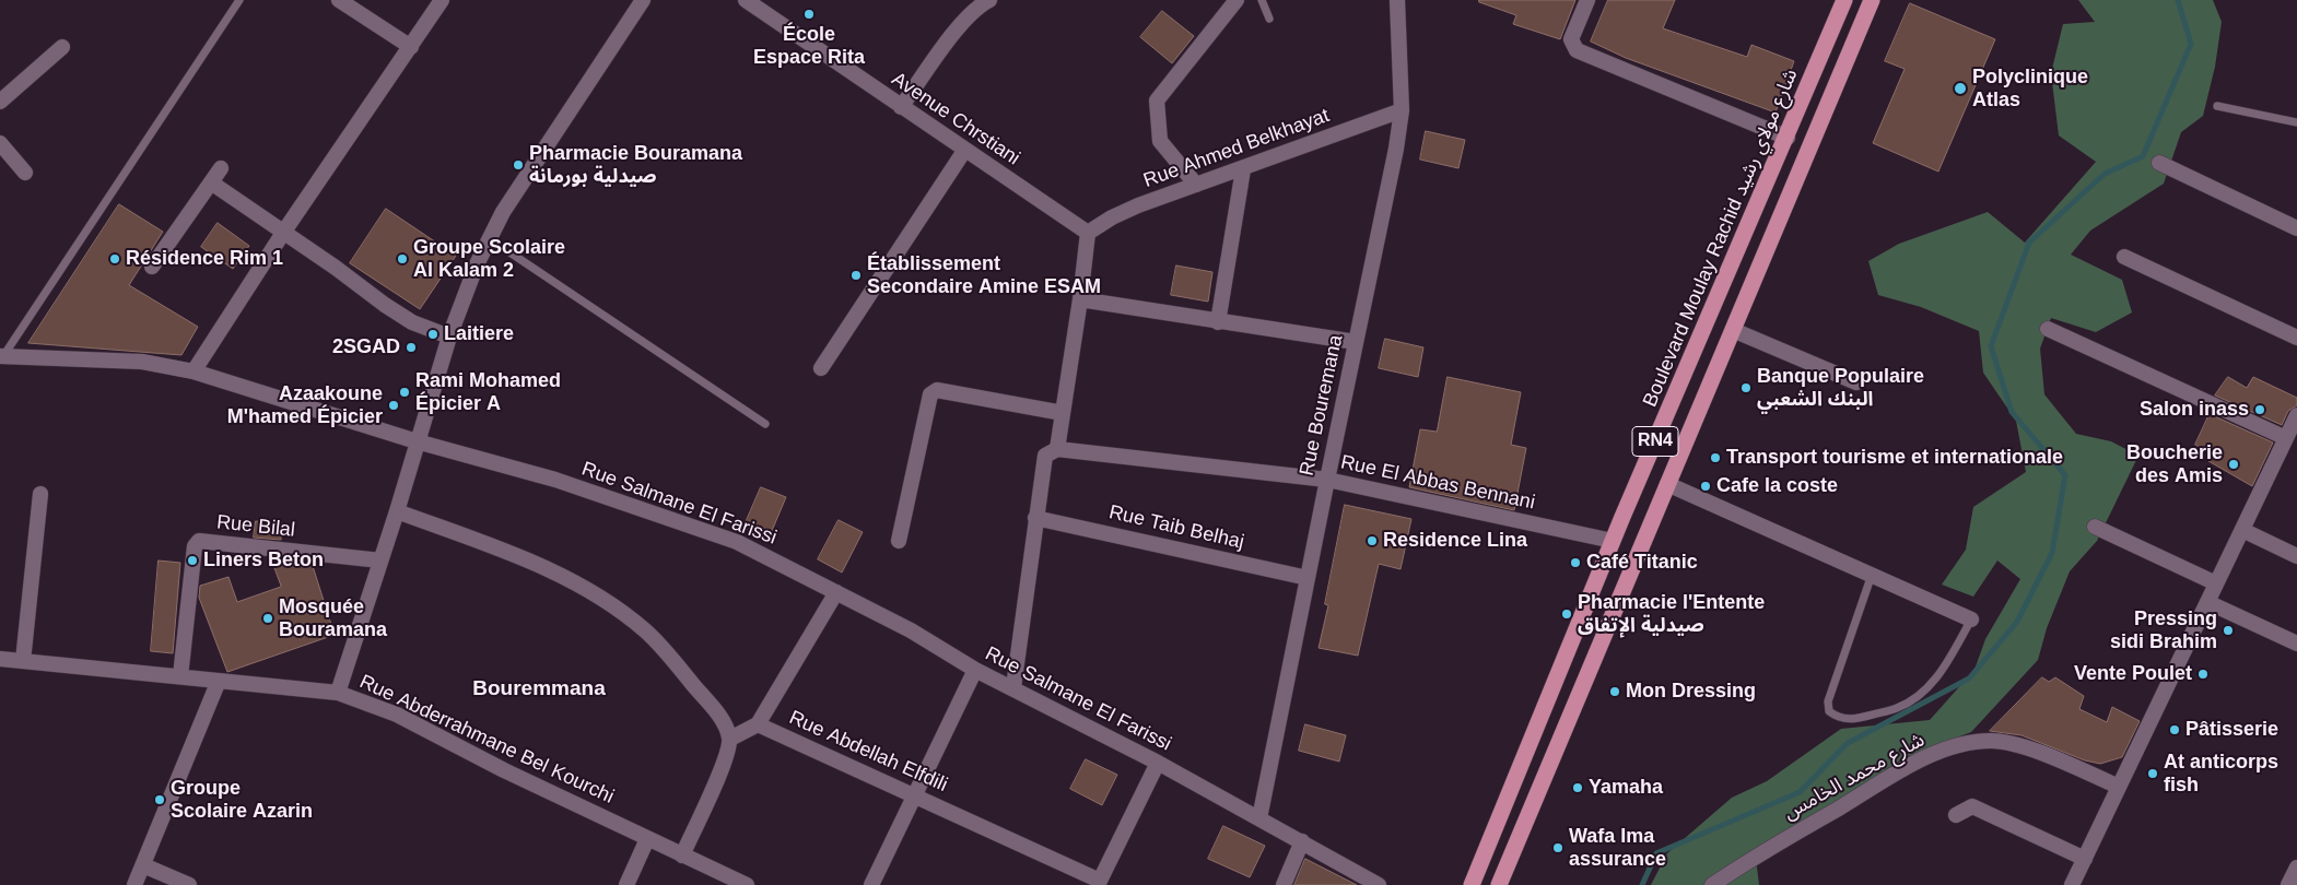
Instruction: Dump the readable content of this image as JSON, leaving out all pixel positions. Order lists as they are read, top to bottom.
{
  "streets": {
    "main road": ["Boulevard Moulay Rachid شارع مولاي رشيد", "RN4"],
    "street": [
      "Avenue Chrstiani",
      "Rue Ahmed Belkhayat",
      "Rue Bouremana",
      "Rue El Abbas Bennani",
      "Rue Salmane El Farissi",
      "Rue Bilal",
      "Rue Taib Belhaj",
      "Rue Abderrahmane Bel Kourchi",
      "Rue Abdellah Elfdili",
      "شارع محمد الخامس"
    ]
  },
  "crossings": [
    ["Avenue Chrstiani", "Rue Ahmed Belkhayat"],
    ["Rue Ahmed Belkhayat", "Rue Bouremana"],
    ["Boulevard Moulay Rachid شارع مولاي رشيد", "Rue El Abbas Bennani"],
    ["Rue Bouremana", "Rue El Abbas Bennani"],
    ["Rue Bouremana", "Rue Salmane El Farissi"],
    ["Rue Bouremana", "Rue Taib Belhaj"],
    ["Rue Salmane El Farissi", "Rue Abdellah Elfdili"],
    ["Rue Bilal", "Rue Abderrahmane Bel Kourchi"]
  ],
  "districts": ["Bouremmana"],
  "places": [
    "École Espace Rita",
    "Polyclinique Atlas",
    "Pharmacie Bouramana صيدلية بورمانة",
    "Résidence Rim 1",
    "Groupe Scolaire Al Kalam 2",
    "Établissement Secondaire Amine ESAM",
    "Laitiere",
    "2SGAD",
    "Banque Populaire البنك الشعبي",
    "Rami Mohamed Épicier A",
    "Azaakoune M'hamed Épicier",
    "Salon inass",
    "Transport tourisme et internationale",
    "Boucherie des Amis",
    "Cafe la coste",
    "Residence Lina",
    "Liners Beton",
    "Café Titanic",
    "Pharmacie l'Entente صيدلية الإتفاق",
    "Mosquée Bouramana",
    "Pressing sidi Brahim",
    "Vente Poulet",
    "Mon Dressing",
    "Pâtisserie",
    "At anticorps fish",
    "Yamaha",
    "Groupe Scolaire Azarin",
    "Wafa Ima assurance"
  ]
}
